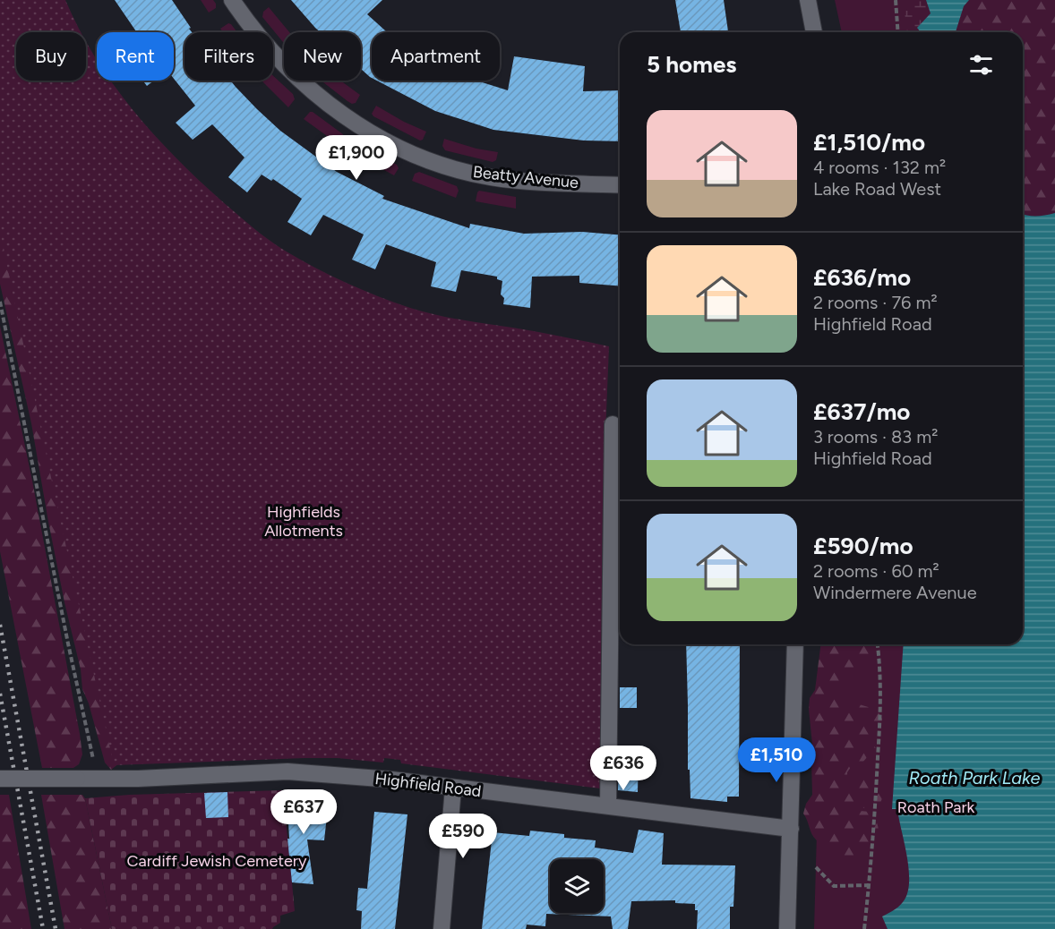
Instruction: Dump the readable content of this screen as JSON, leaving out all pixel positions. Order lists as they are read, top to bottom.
{
  "streets": {
    "street": ["Beatty Avenue", "Highfield Road"]
  },
  "water": ["Roath Park Lake"],
  "parks": ["Highfields Allotments", "Roath Park", "Cardiff Jewish Cemetery"],
  "page": {
    "chip": [
      "Buy",
      "Rent",
      "Filters",
      "New",
      "Apartment"
    ],
    "heading": "5 homes",
    "list": [
      {
        "name": "£1,510/mo",
        "note": "4 rooms · 132 m² · Lake Road West"
      },
      {
        "name": "£636/mo",
        "note": "2 rooms · 76 m² · Highfield Road"
      },
      {
        "name": "£637/mo",
        "note": "3 rooms · 83 m² · Highfield Road"
      },
      {
        "name": "£590/mo",
        "note": "2 rooms · 60 m² · Windermere Avenue"
      }
    ],
    "price": [
      "£1,900",
      "£1,510",
      "£636",
      "£637",
      "£590"
    ]
  }
}
